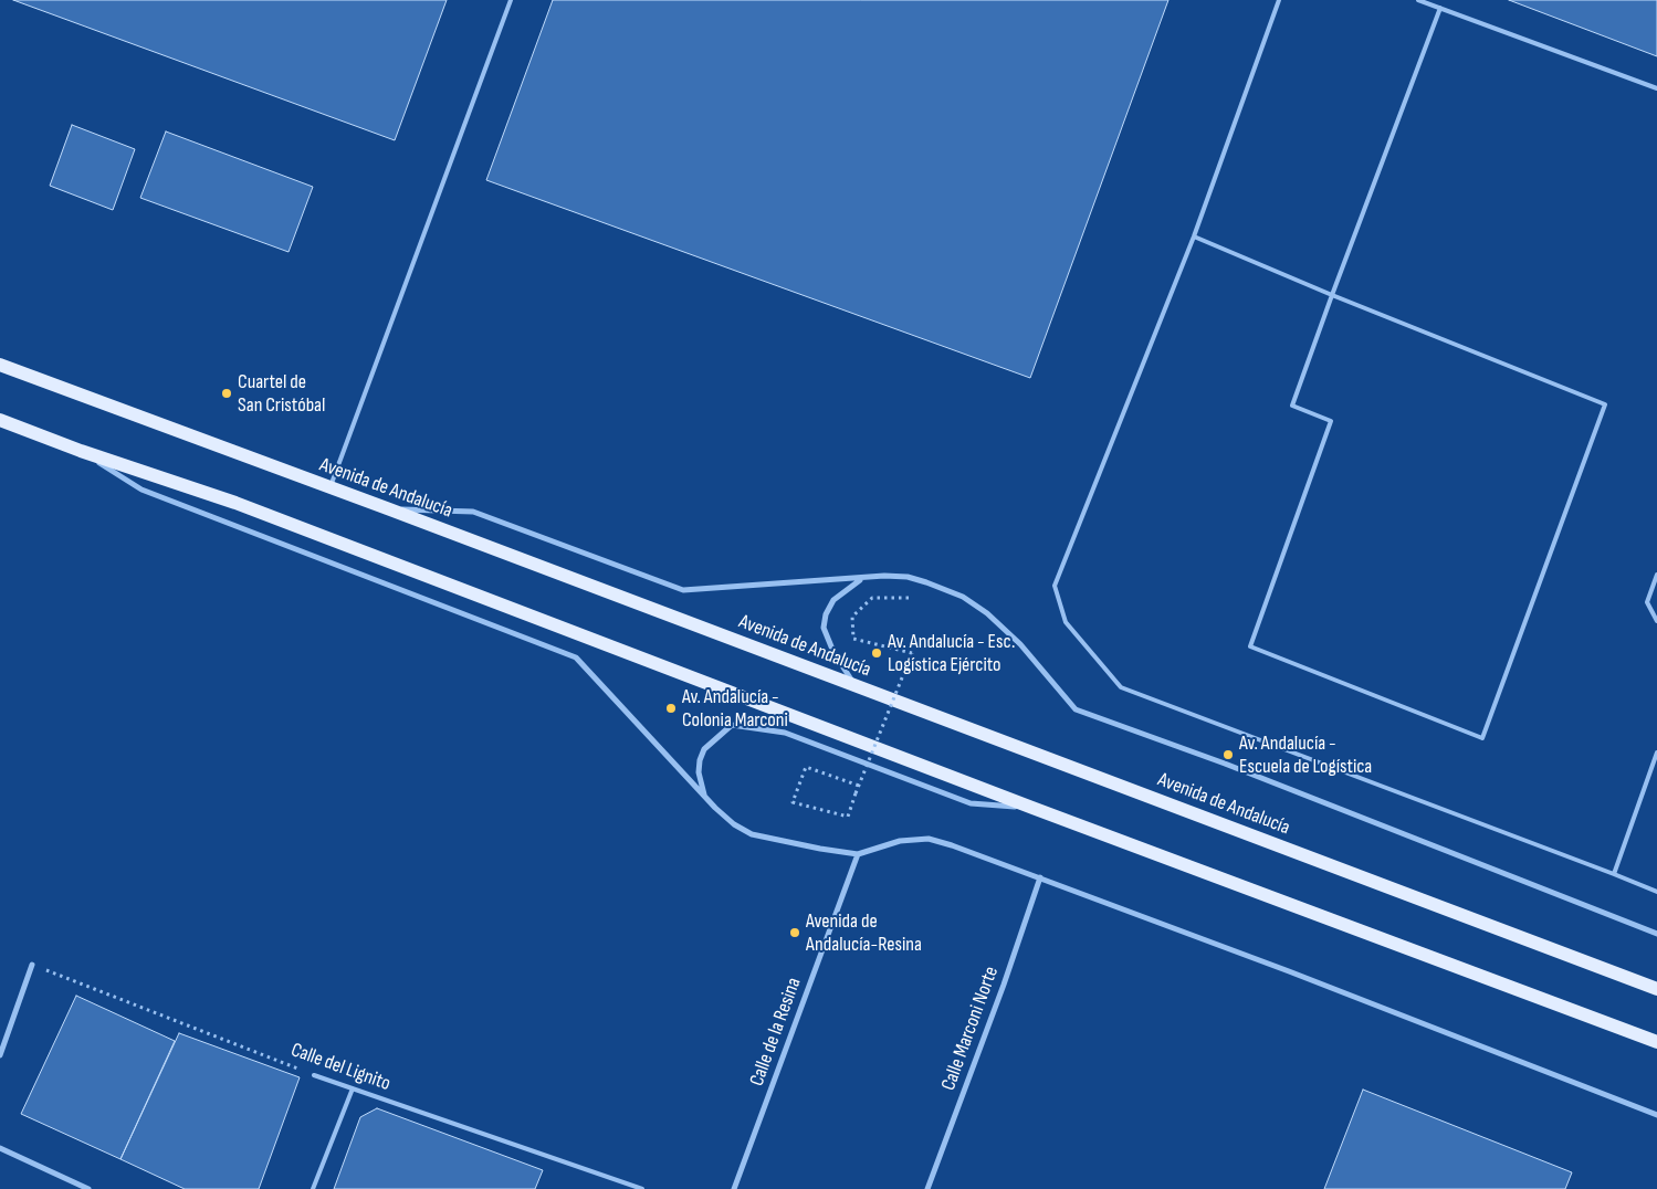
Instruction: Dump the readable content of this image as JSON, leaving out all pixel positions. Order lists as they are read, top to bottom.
{
  "streets": {
    "main road": ["Avenida de Andalucía"],
    "street": ["Calle Marconi Norte", "Calle de la Resina"],
    "lane": ["Calle del Lignito"]
  },
  "places": [
    "Cuartel de San Cristóbal",
    "Av. Andalucía - Esc. Logística Ejército",
    "Av. Andalucía - Colonia Marconi",
    "Av. Andalucía - Escuela de Logística",
    "Avenida de Andalucía-Resina"
  ]
}
